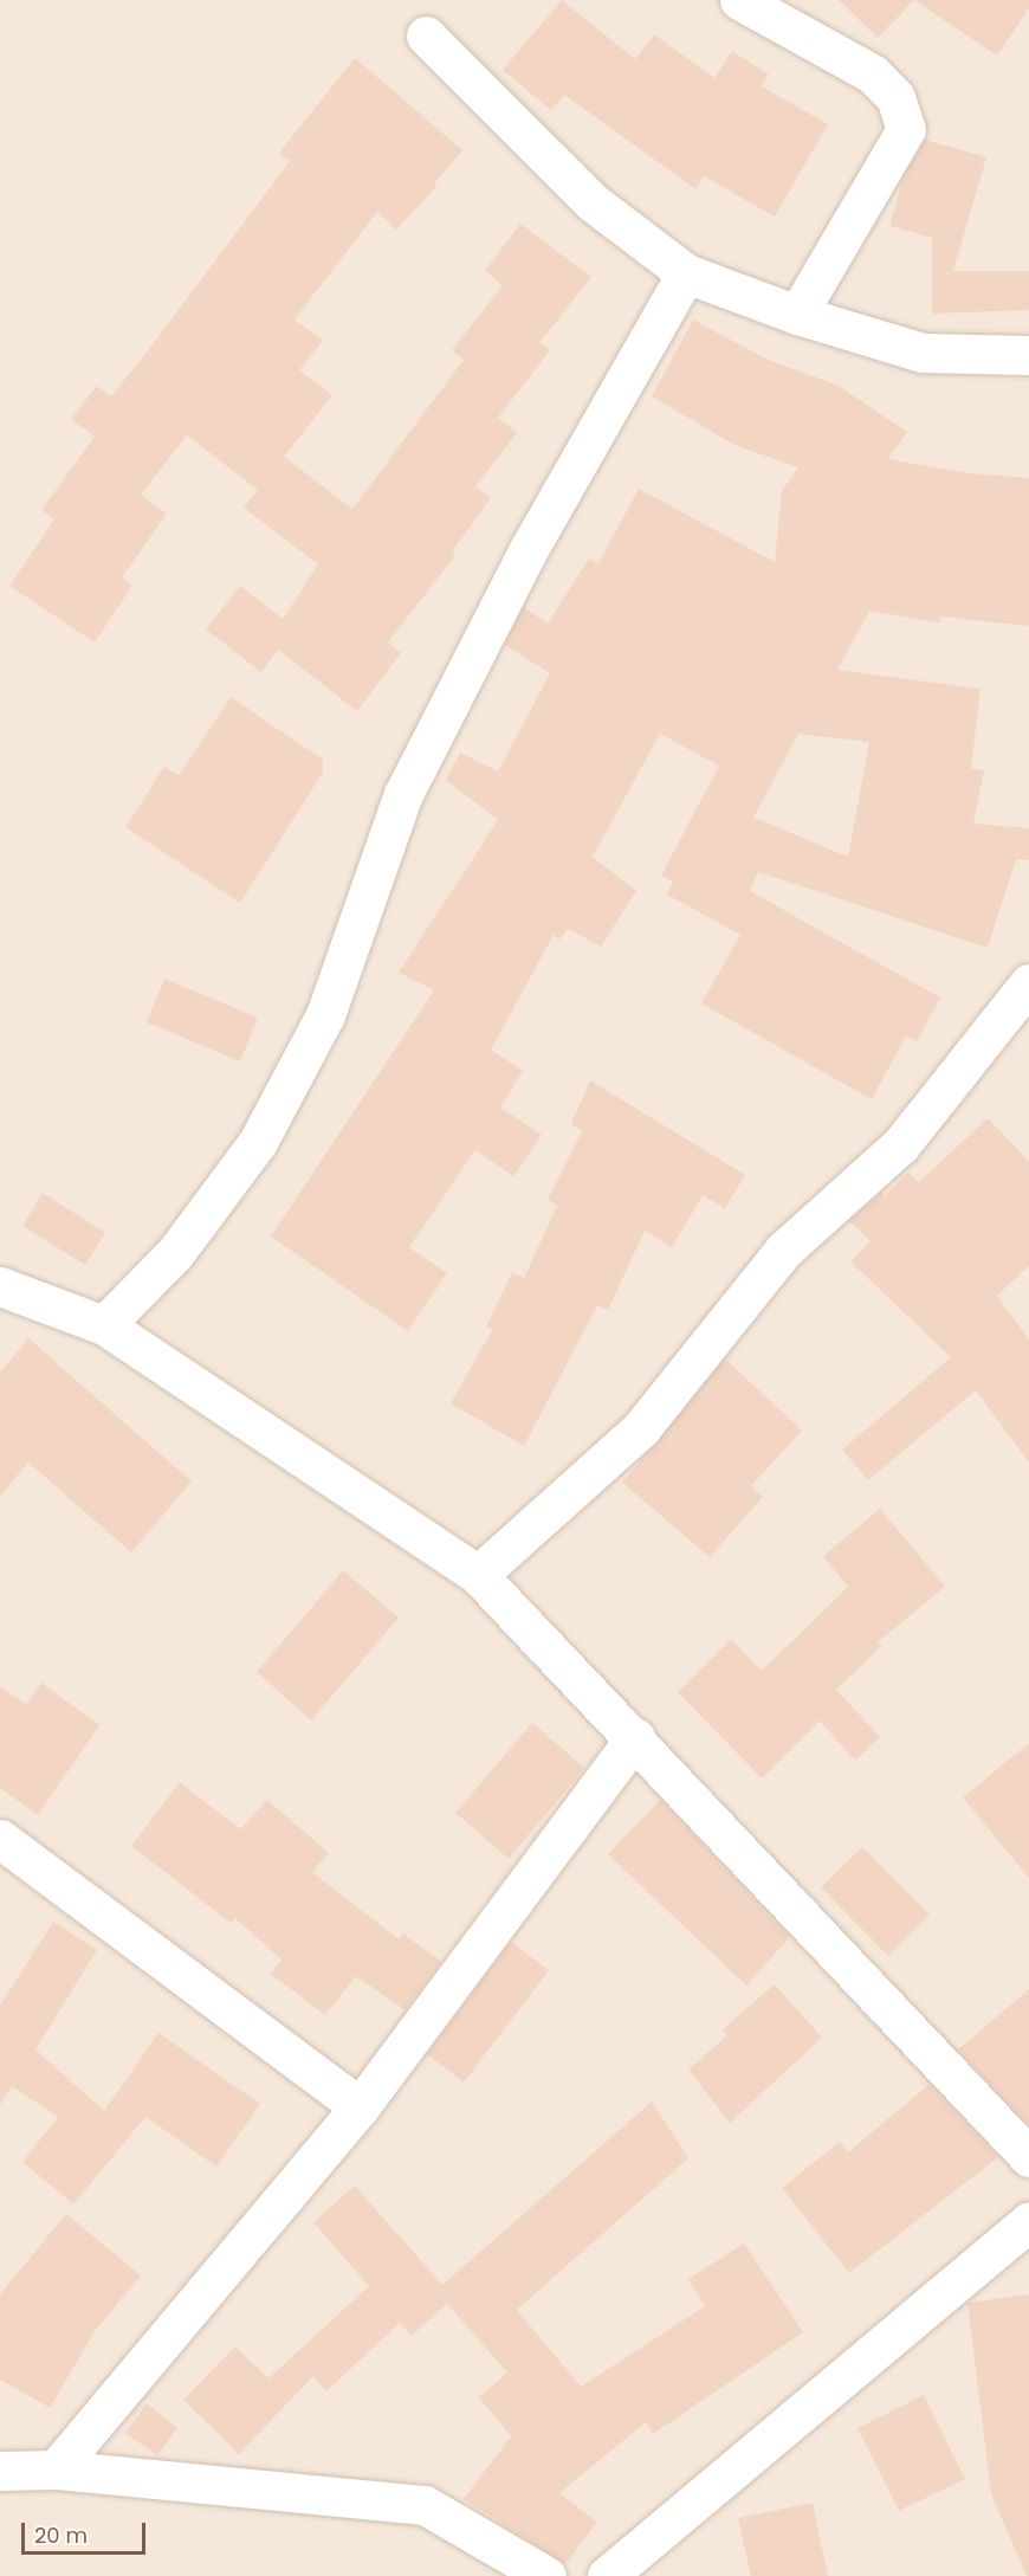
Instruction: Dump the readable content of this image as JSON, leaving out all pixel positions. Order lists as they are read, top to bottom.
{
  "scale_bar": "20 m"
}
